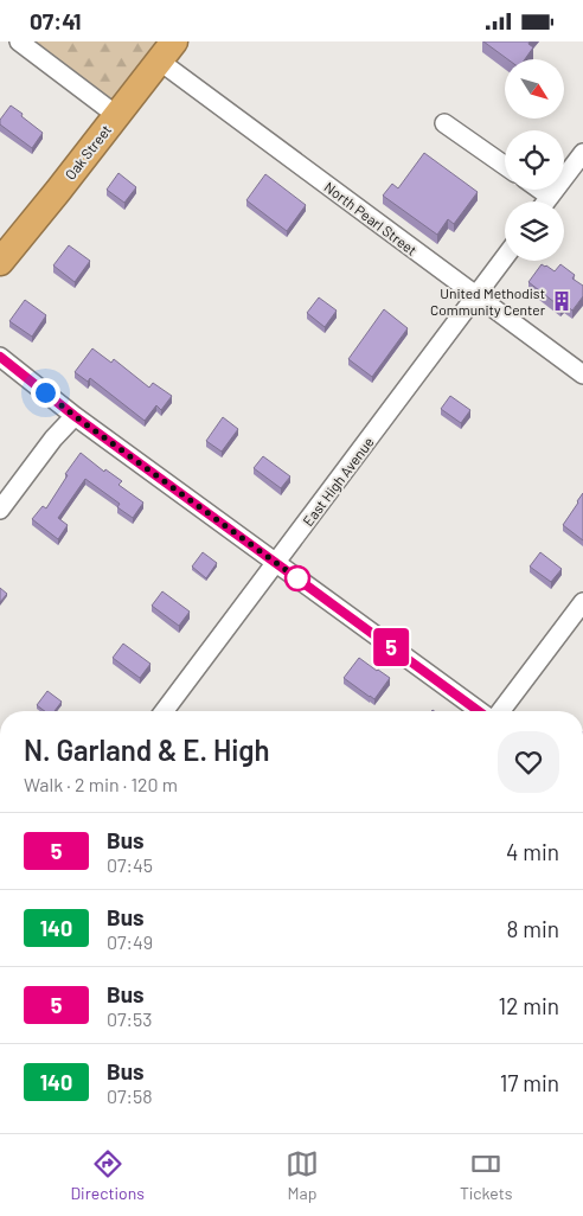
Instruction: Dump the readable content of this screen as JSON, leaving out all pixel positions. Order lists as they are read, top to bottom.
{
  "streets": {
    "highway": ["Oak Street"],
    "street": ["North Pearl Street", "East High Avenue"]
  },
  "crossings": [
    ["Oak Street", "North Pearl Street"],
    ["North Pearl Street", "East High Avenue"]
  ],
  "places": {
    "building": ["United Methodist Community Center"]
  },
  "lines": ["bus line 5"],
  "north": "bottom right",
  "page": {
    "status": "07:41",
    "on_map": "5",
    "heading": ["N. Garland & E. High", "Walk · 2 min · 120 m"],
    "list": [
      {
        "mark": "5",
        "name": "Bus",
        "note": "07:45",
        "value": "4 min"
      },
      {
        "mark": "140",
        "name": "Bus",
        "note": "07:49",
        "value": "8 min"
      },
      {
        "mark": "5",
        "name": "Bus",
        "note": "07:53",
        "value": "12 min"
      },
      {
        "mark": "140",
        "name": "Bus",
        "note": "07:58",
        "value": "17 min"
      }
    ],
    "tabs": ["Directions", "Map", "Tickets"]
  }
}
